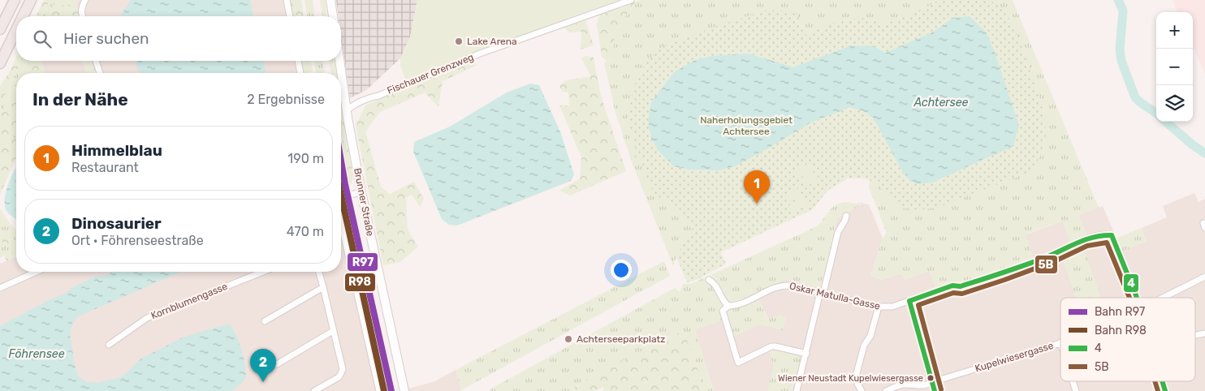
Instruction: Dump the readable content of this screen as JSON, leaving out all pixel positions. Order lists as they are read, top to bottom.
{
  "streets": {
    "main road": ["Brunner Straße"],
    "street": [
      "Fischauer Grenzweg",
      "Oskar Matulla-Gasse",
      "Kornblumengasse",
      "Kupelwiesergasse"
    ]
  },
  "crossings": [
    ["Fischauer Grenzweg", "Brunner Straße"]
  ],
  "water": ["Achtersee", "Föhrensee"],
  "parks": ["Naherholungsgebiet Achtersee"],
  "places": ["Lake Arena", "Achterseeparkplatz", "Wiener Neustadt Kupelwiesergasse"],
  "lines": [
    "rail line R97",
    "rail line R98",
    "transit line 4",
    "transit line 5B"
  ],
  "legend": [
    "Bahn R97",
    "Bahn R98",
    "4",
    "5B"
  ],
  "page": {
    "map_buttons": ["+", "−"],
    "search": "Hier suchen",
    "heading": ["In der Nähe", "2 Ergebnisse"],
    "list": [
      {
        "mark": "1",
        "name": "Himmelblau",
        "note": "Restaurant",
        "value": "190 m"
      },
      {
        "mark": "2",
        "name": "Dinosaurier",
        "note": "Ort · Föhrenseestraße",
        "value": "470 m"
      }
    ],
    "pins": ["1", "2"]
  }
}
